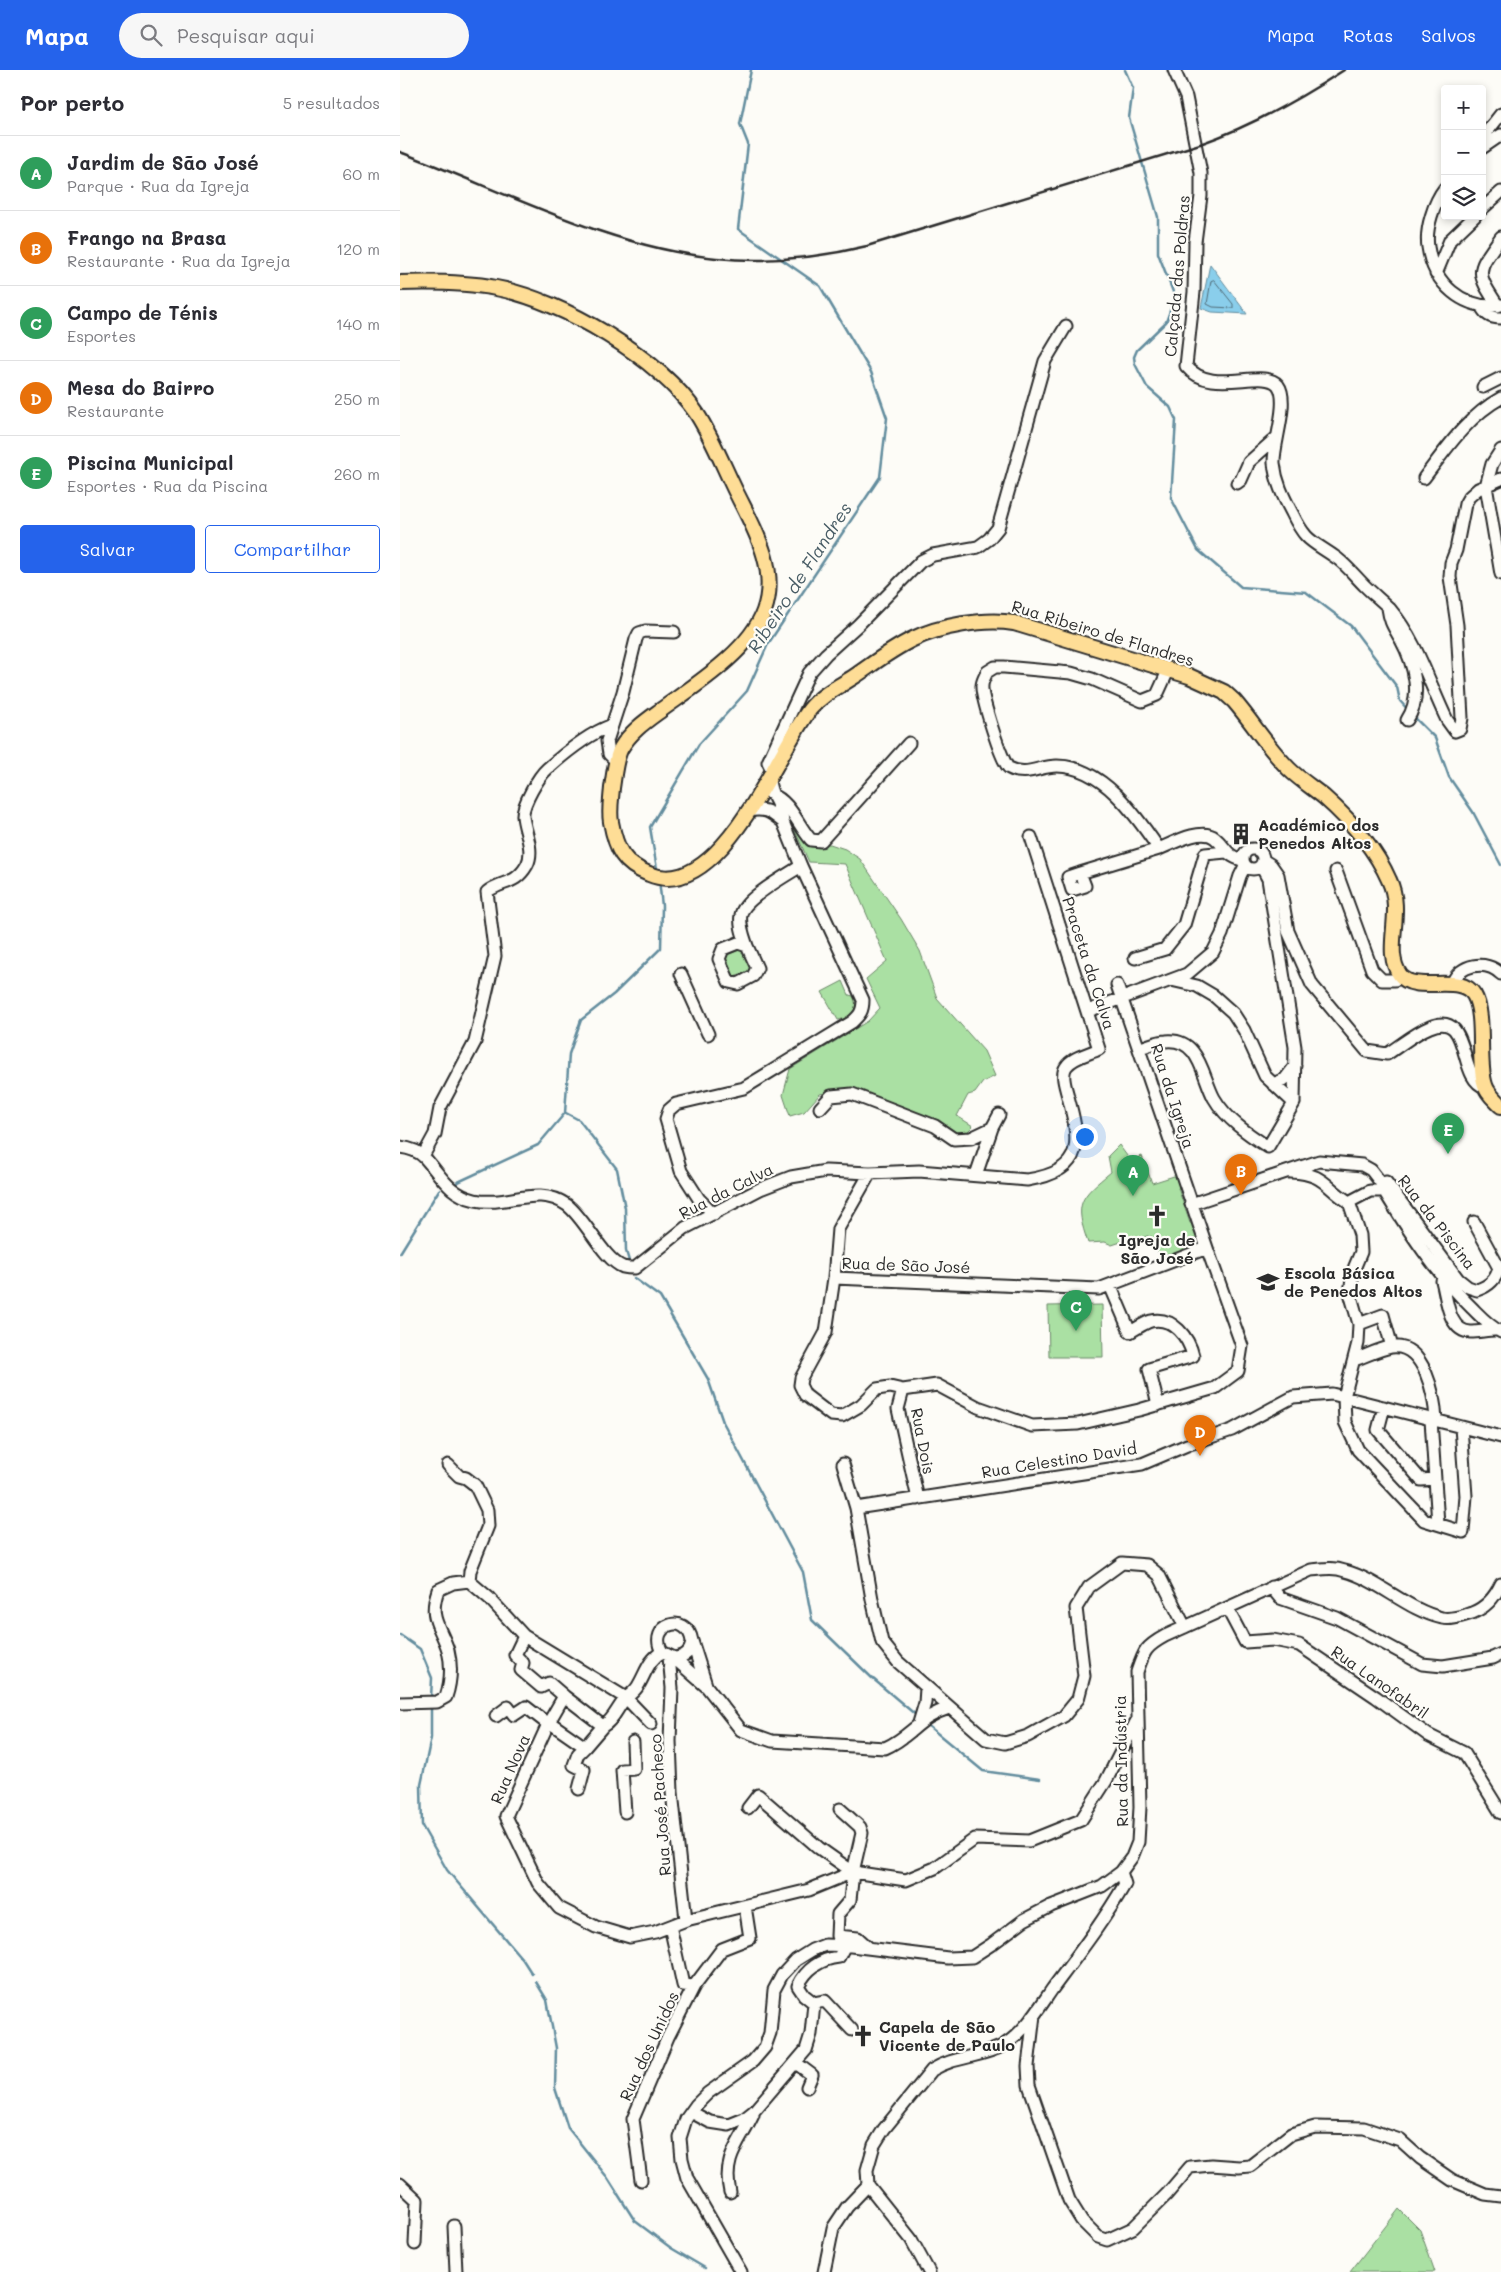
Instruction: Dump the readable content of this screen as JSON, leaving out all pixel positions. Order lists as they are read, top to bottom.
{
  "streets": {
    "main road": ["Rua Ribeiro de Flandres"],
    "street": [
      "Calçada das Poldras",
      "Praceta da Calva",
      "Rua da Igreja",
      "Rua da Calva",
      "Rua da Piscina",
      "Rua de São José",
      "Rua Dois",
      "Rua Celestino David",
      "Rua Lanofabril",
      "Rua da Indústria",
      "Rua Nova",
      "Rua José Pacheco",
      "Rua dos Unidos"
    ]
  },
  "crossings": [
    ["Praceta da Calva", "Rua da Calva"],
    ["Rua da Igreja", "Rua de São José"],
    ["Rua de São José", "Rua Dois"],
    ["Rua Dois", "Rua Celestino David"],
    ["Rua Lanofabril", "Rua da Indústria"],
    ["Rua Nova", "Rua dos Unidos"]
  ],
  "water": ["Ribeiro de Flandres"],
  "places": {
    "building": ["Académico dos Penedos Altos"],
    "church": ["Igreja de São José", "Capela de São Vicente de Paulo"],
    "school or university": ["Escola Básica de Penedos Altos"]
  },
  "page": {
    "header": "Mapa",
    "search": "Pesquisar aqui",
    "nav": ["Mapa", "Rotas", "Salvos"],
    "heading": ["Por perto", "5 resultados"],
    "map_buttons": ["+", "−"],
    "list": [
      {
        "mark": "A",
        "name": "Jardim de São José",
        "note": "Parque · Rua da Igreja",
        "value": "60 m"
      },
      {
        "mark": "B",
        "name": "Frango na Brasa",
        "note": "Restaurante · Rua da Igreja",
        "value": "120 m"
      },
      {
        "mark": "C",
        "name": "Campo de Ténis",
        "note": "Esportes",
        "value": "140 m"
      },
      {
        "mark": "D",
        "name": "Mesa do Bairro",
        "note": "Restaurante",
        "value": "250 m"
      },
      {
        "mark": "E",
        "name": "Piscina Municipal",
        "note": "Esportes · Rua da Piscina",
        "value": "260 m"
      }
    ],
    "buttons": ["Salvar", "Compartilhar"],
    "pins": [
      "E",
      "B",
      "A",
      "C",
      "D"
    ]
  }
}
